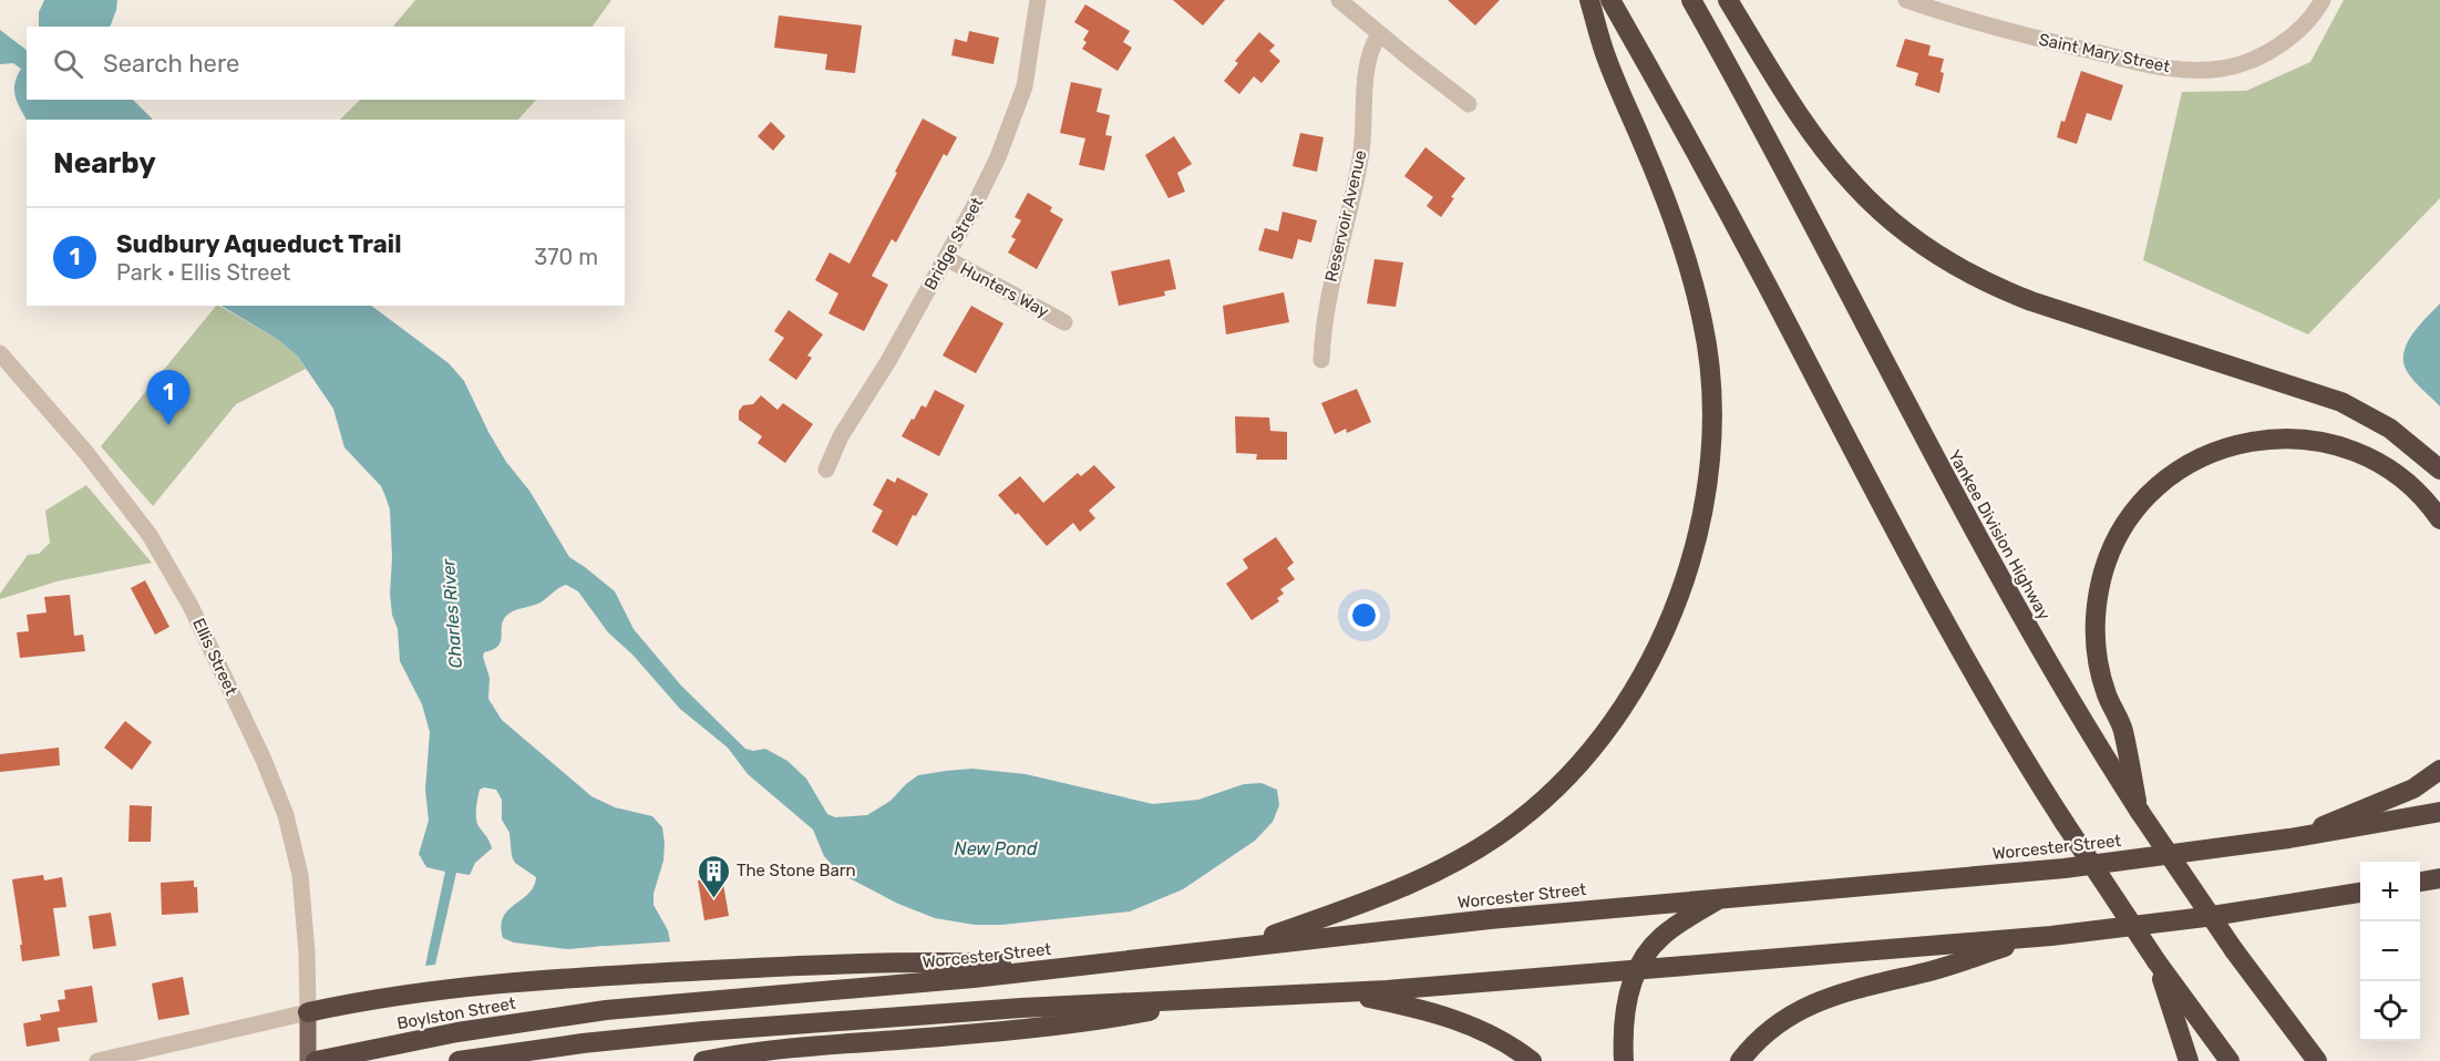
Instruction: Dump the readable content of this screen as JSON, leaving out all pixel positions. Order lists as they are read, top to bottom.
{
  "streets": {
    "highway": ["Yankee Division Highway", "Worcester Street", "Boylston Street"],
    "street": [
      "Saint Mary Street",
      "Reservoir Avenue",
      "Bridge Street",
      "Hunters Way",
      "Ellis Street"
    ]
  },
  "crossings": [
    ["Bridge Street", "Hunters Way"],
    ["Worcester Street", "Boylston Street"]
  ],
  "water": ["Charles River", "New Pond"],
  "places": {
    "building": ["The Stone Barn"]
  },
  "page": {
    "search": "Search here",
    "heading": "Nearby",
    "list": [
      {
        "mark": "1",
        "name": "Sudbury Aqueduct Trail",
        "note": "Park · Ellis Street",
        "value": "370 m"
      }
    ],
    "pins": "1",
    "map_buttons": ["+", "−"]
  }
}
